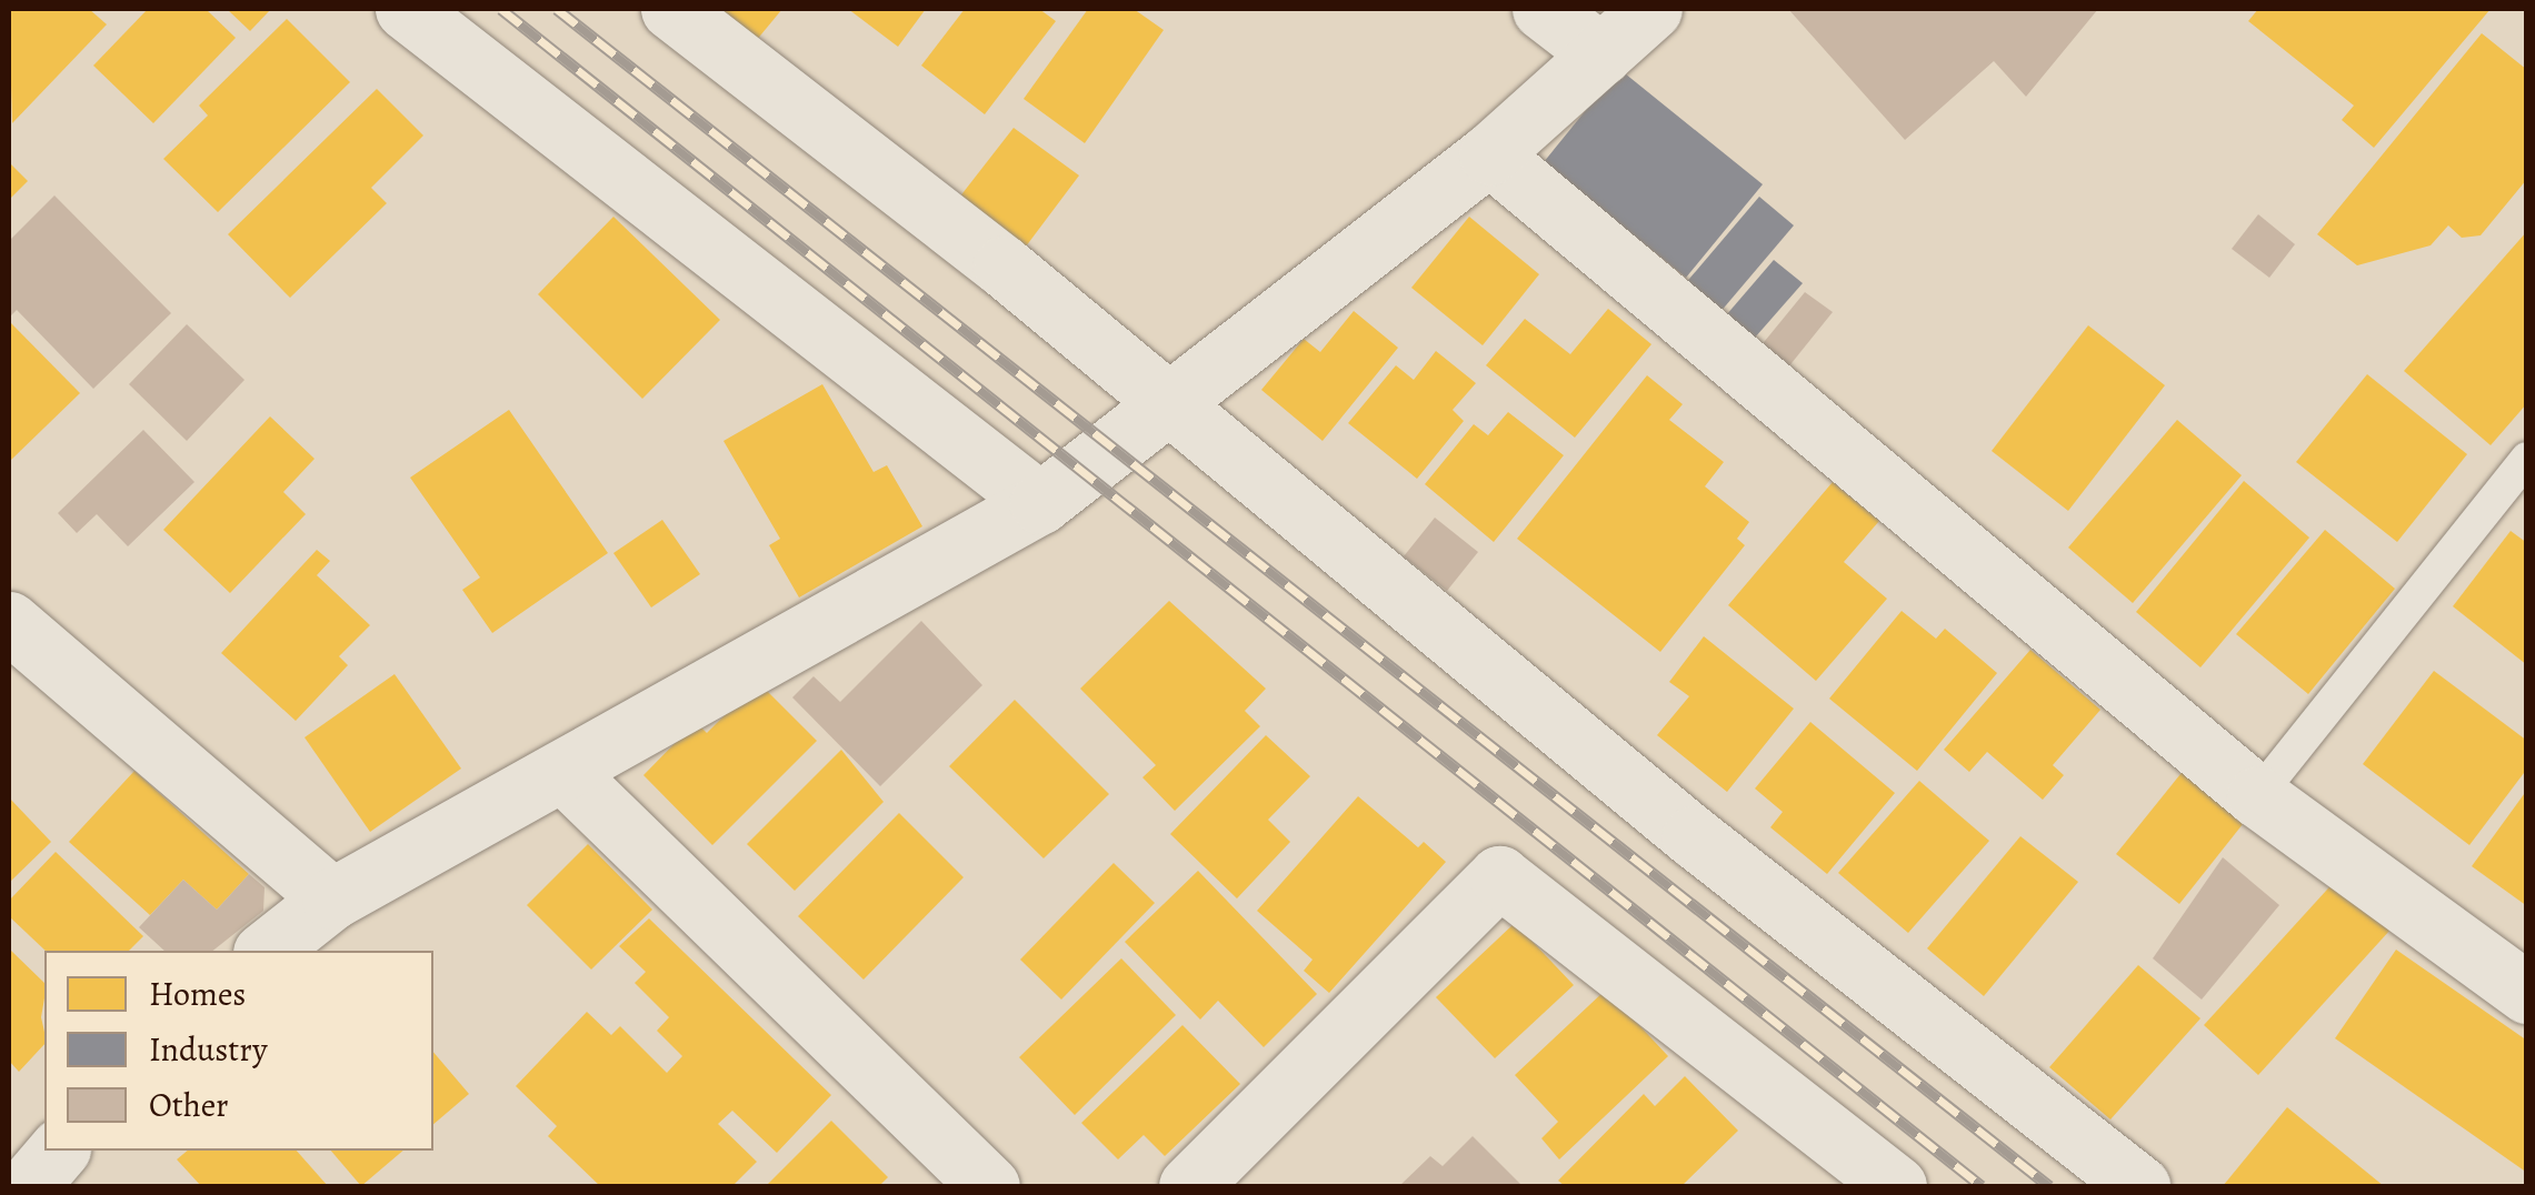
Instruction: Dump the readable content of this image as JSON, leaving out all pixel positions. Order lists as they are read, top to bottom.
{
  "legend": ["Homes", "Industry", "Other"]
}
